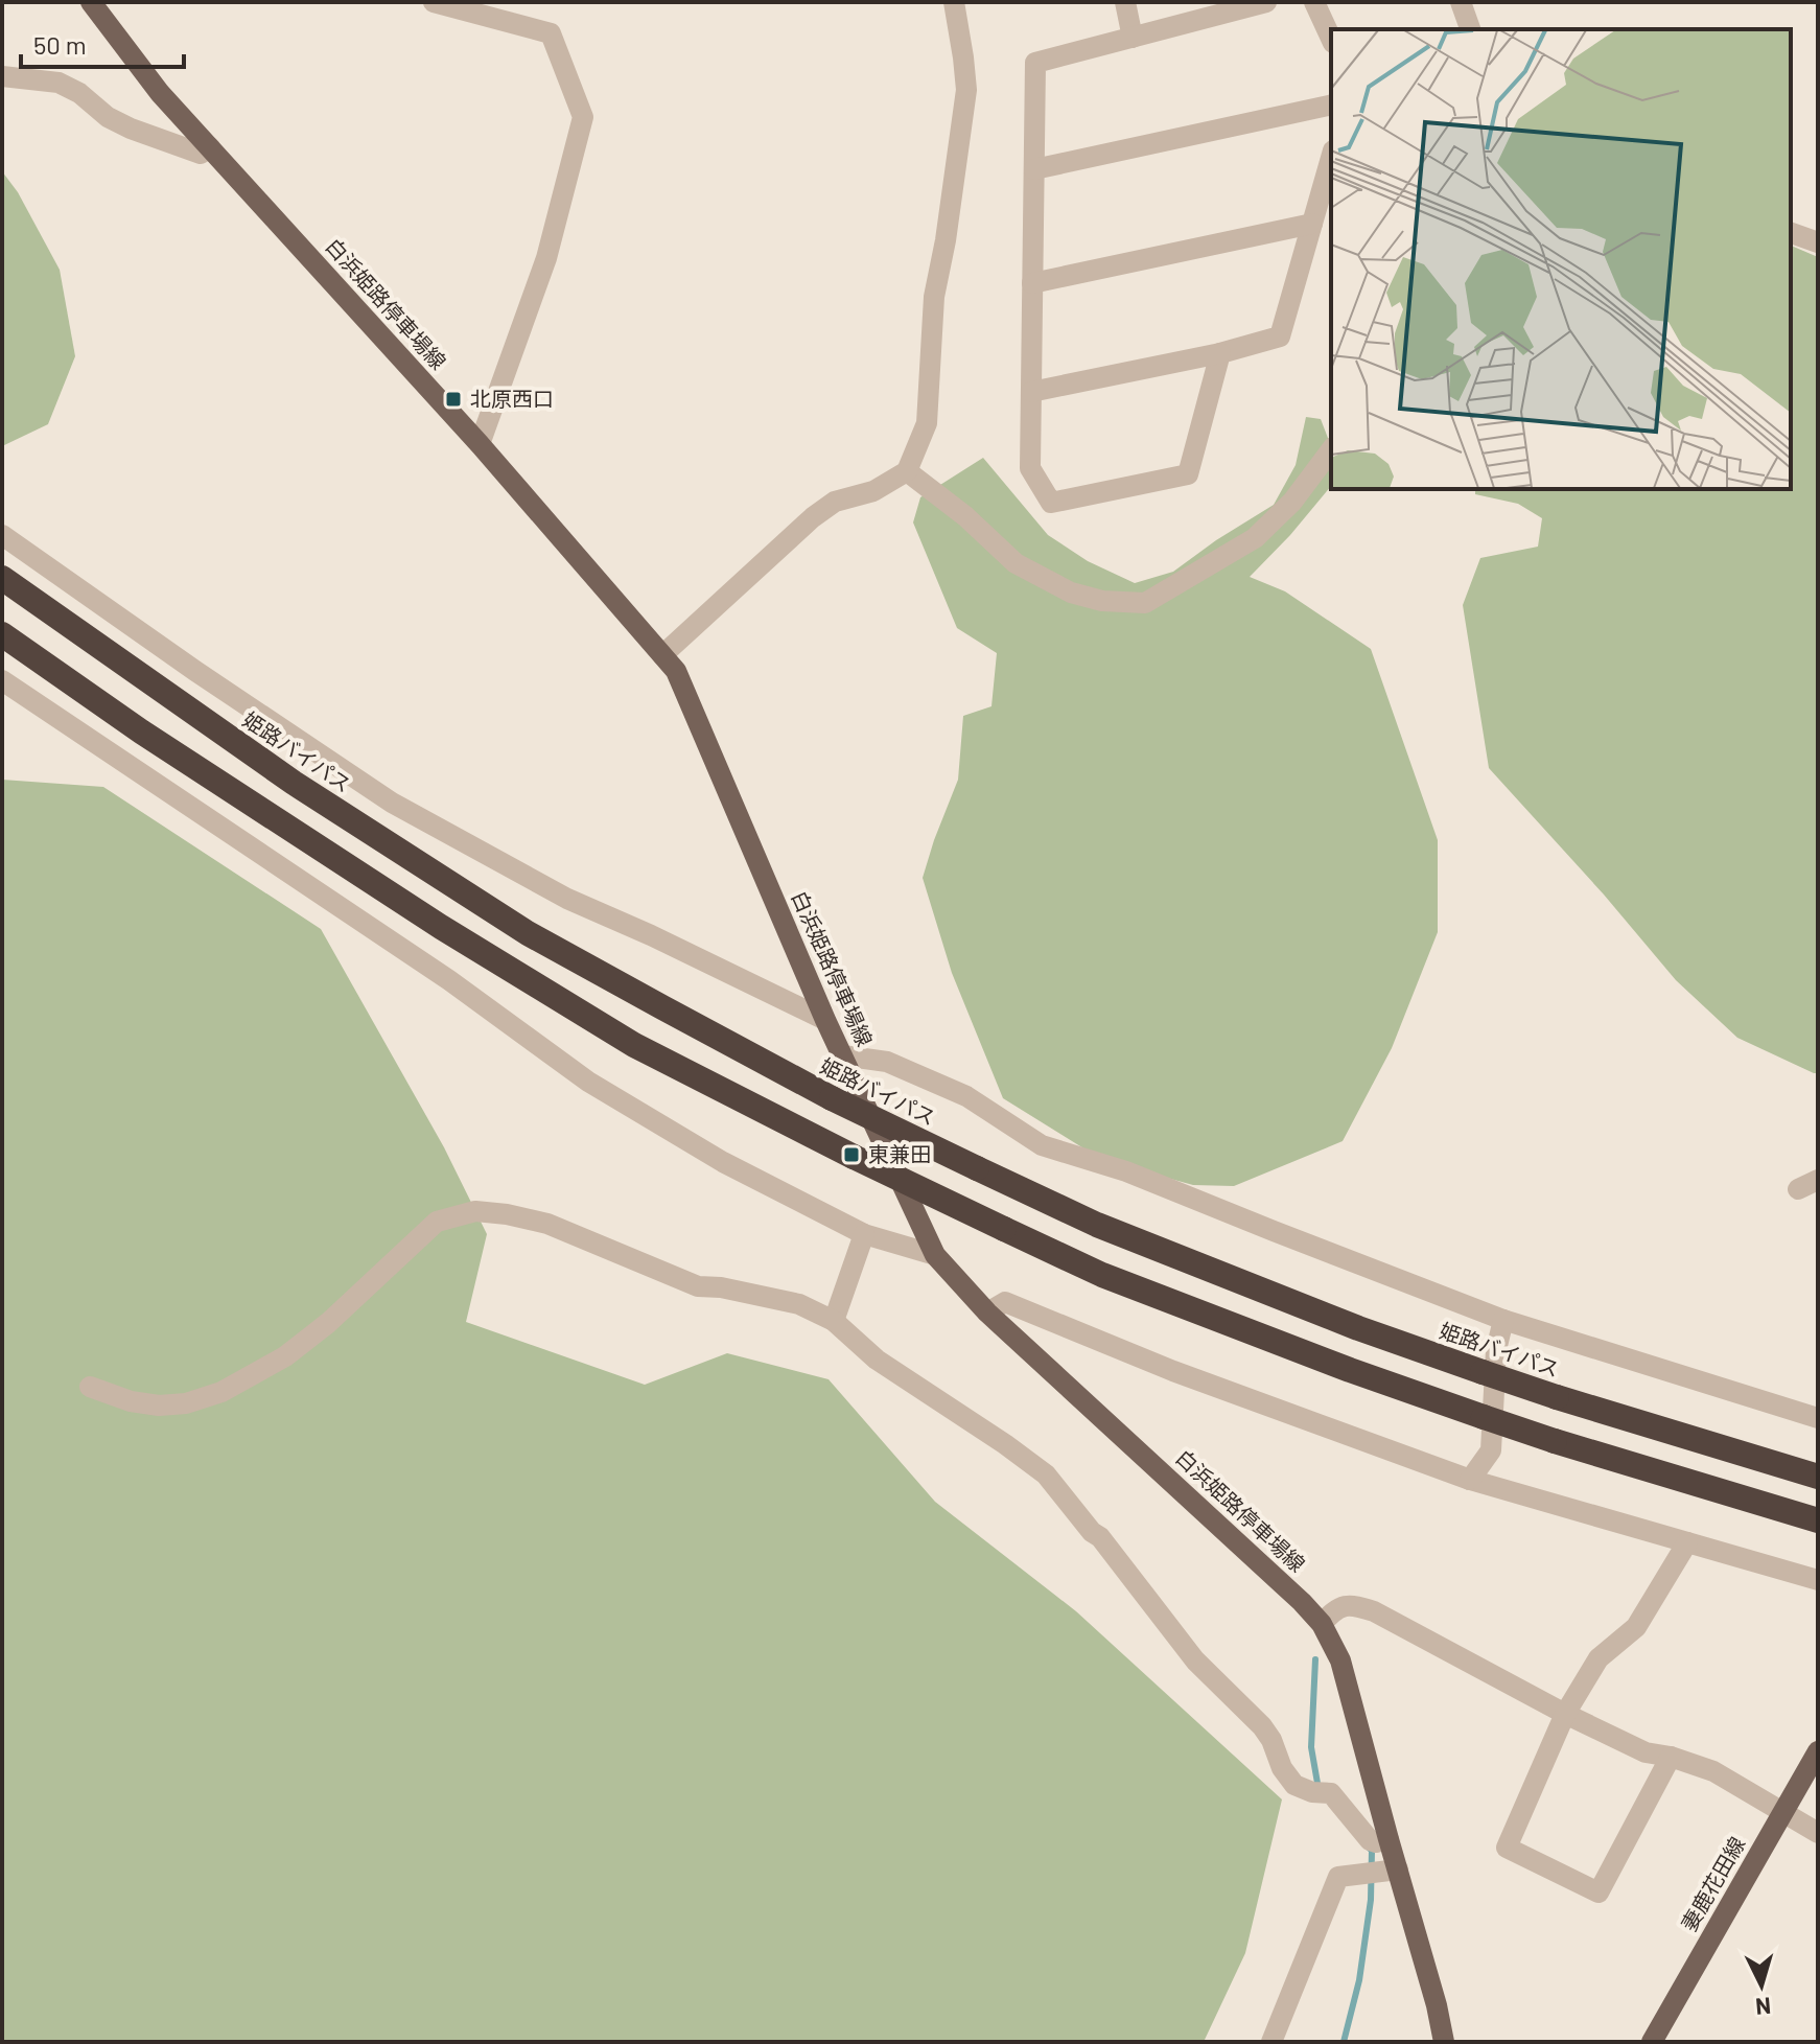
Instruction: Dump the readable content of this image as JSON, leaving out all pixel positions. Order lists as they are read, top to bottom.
{
  "streets": {
    "highway": ["姫路バイパス"],
    "main road": ["白浜姫路停車場線", "妻鹿花田線"]
  },
  "places": {
    "transit": ["北原西口", "東兼田"]
  },
  "scale_bar": "50 m",
  "north": "bottom"
}
